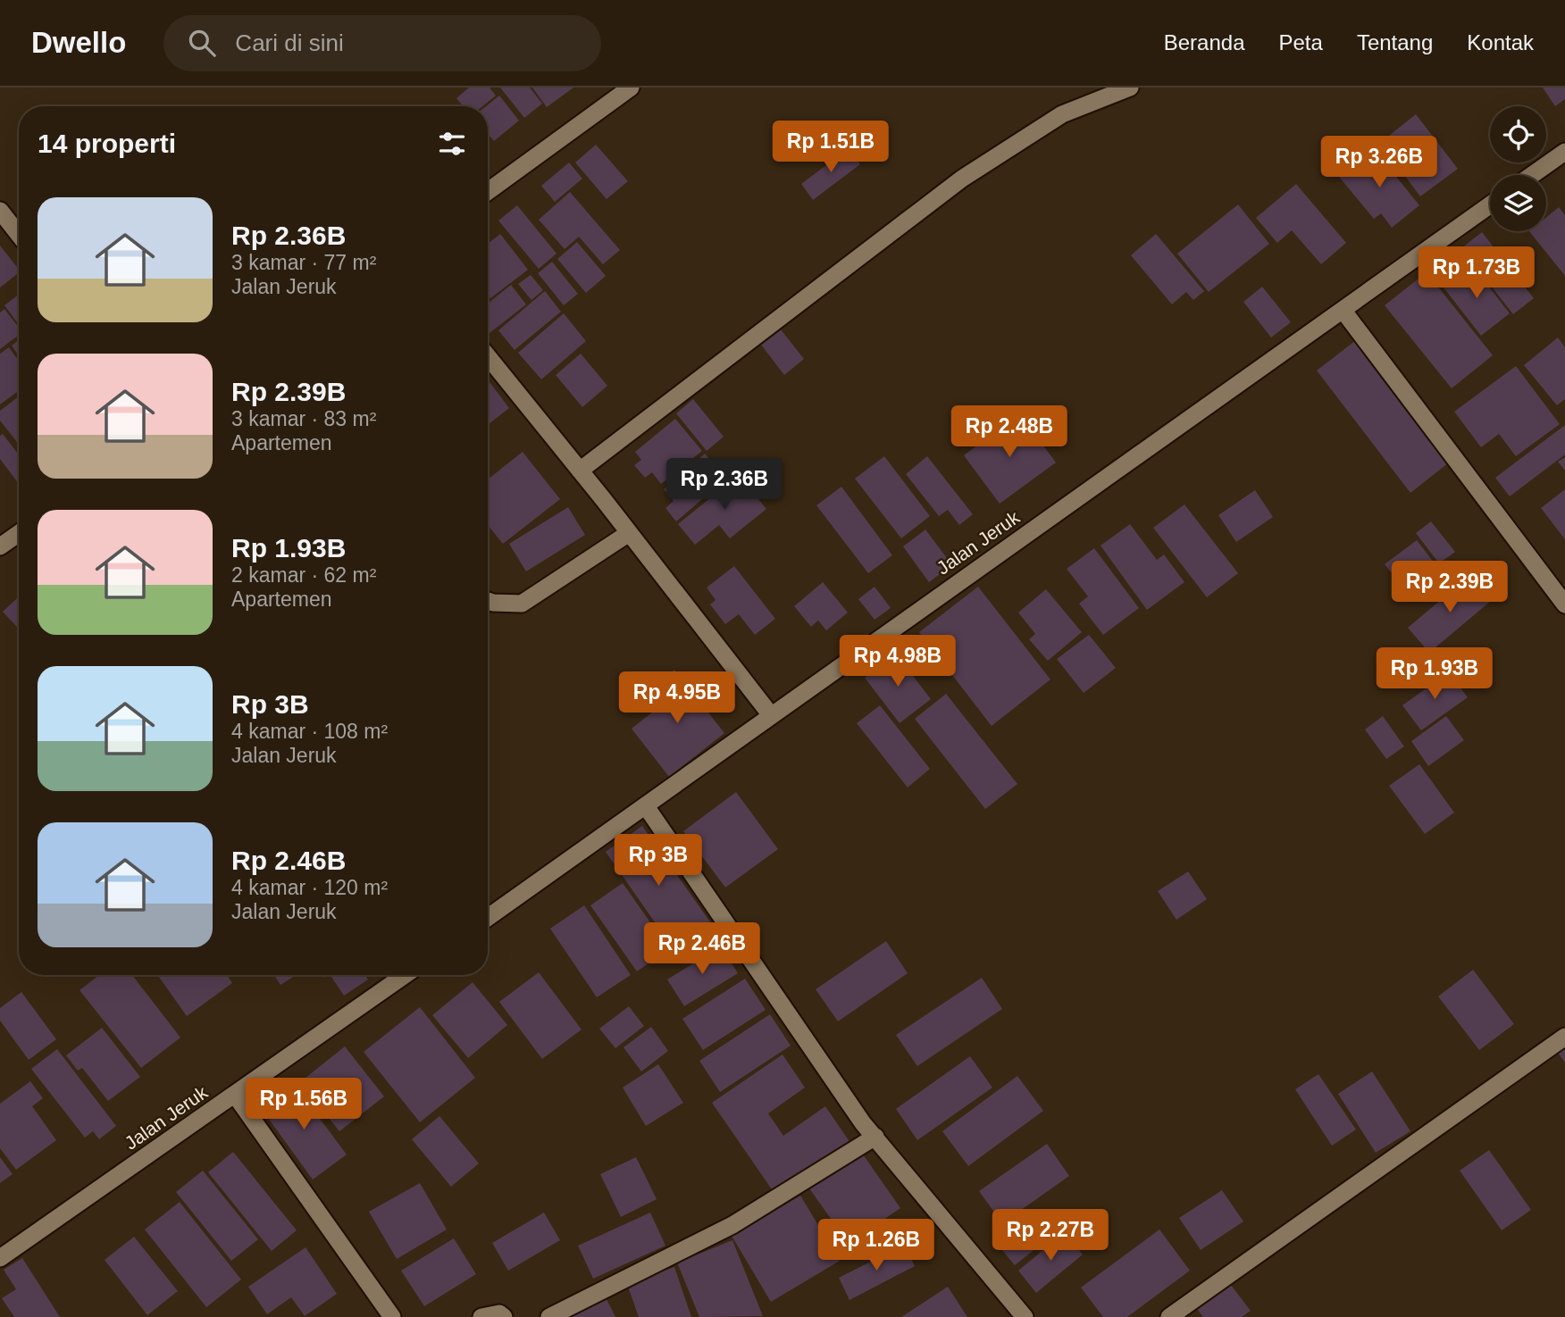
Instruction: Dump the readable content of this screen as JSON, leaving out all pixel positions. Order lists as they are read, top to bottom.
{
  "streets": {
    "street": ["Jalan Jeruk"]
  },
  "page": {
    "header": "Dwello",
    "search": "Cari di sini",
    "nav": [
      "Beranda",
      "Peta",
      "Tentang",
      "Kontak"
    ],
    "heading": "14 properti",
    "price": [
      "Rp 1.51B",
      "Rp 3.26B",
      "Rp 1.73B",
      "Rp 2.48B",
      "Rp 2.36B",
      "Rp 2.39B",
      "Rp 4.98B",
      "Rp 1.93B",
      "Rp 4.95B",
      "Rp 3B",
      "Rp 2.46B",
      "Rp 1.56B",
      "Rp 2.27B",
      "Rp 1.26B"
    ],
    "list": [
      {
        "name": "Rp 2.36B",
        "note": "3 kamar · 77 m² · Jalan Jeruk"
      },
      {
        "name": "Rp 2.39B",
        "note": "3 kamar · 83 m² · Apartemen"
      },
      {
        "name": "Rp 1.93B",
        "note": "2 kamar · 62 m² · Apartemen"
      },
      {
        "name": "Rp 3B",
        "note": "4 kamar · 108 m² · Jalan Jeruk"
      },
      {
        "name": "Rp 2.46B",
        "note": "4 kamar · 120 m² · Jalan Jeruk"
      }
    ]
  }
}
